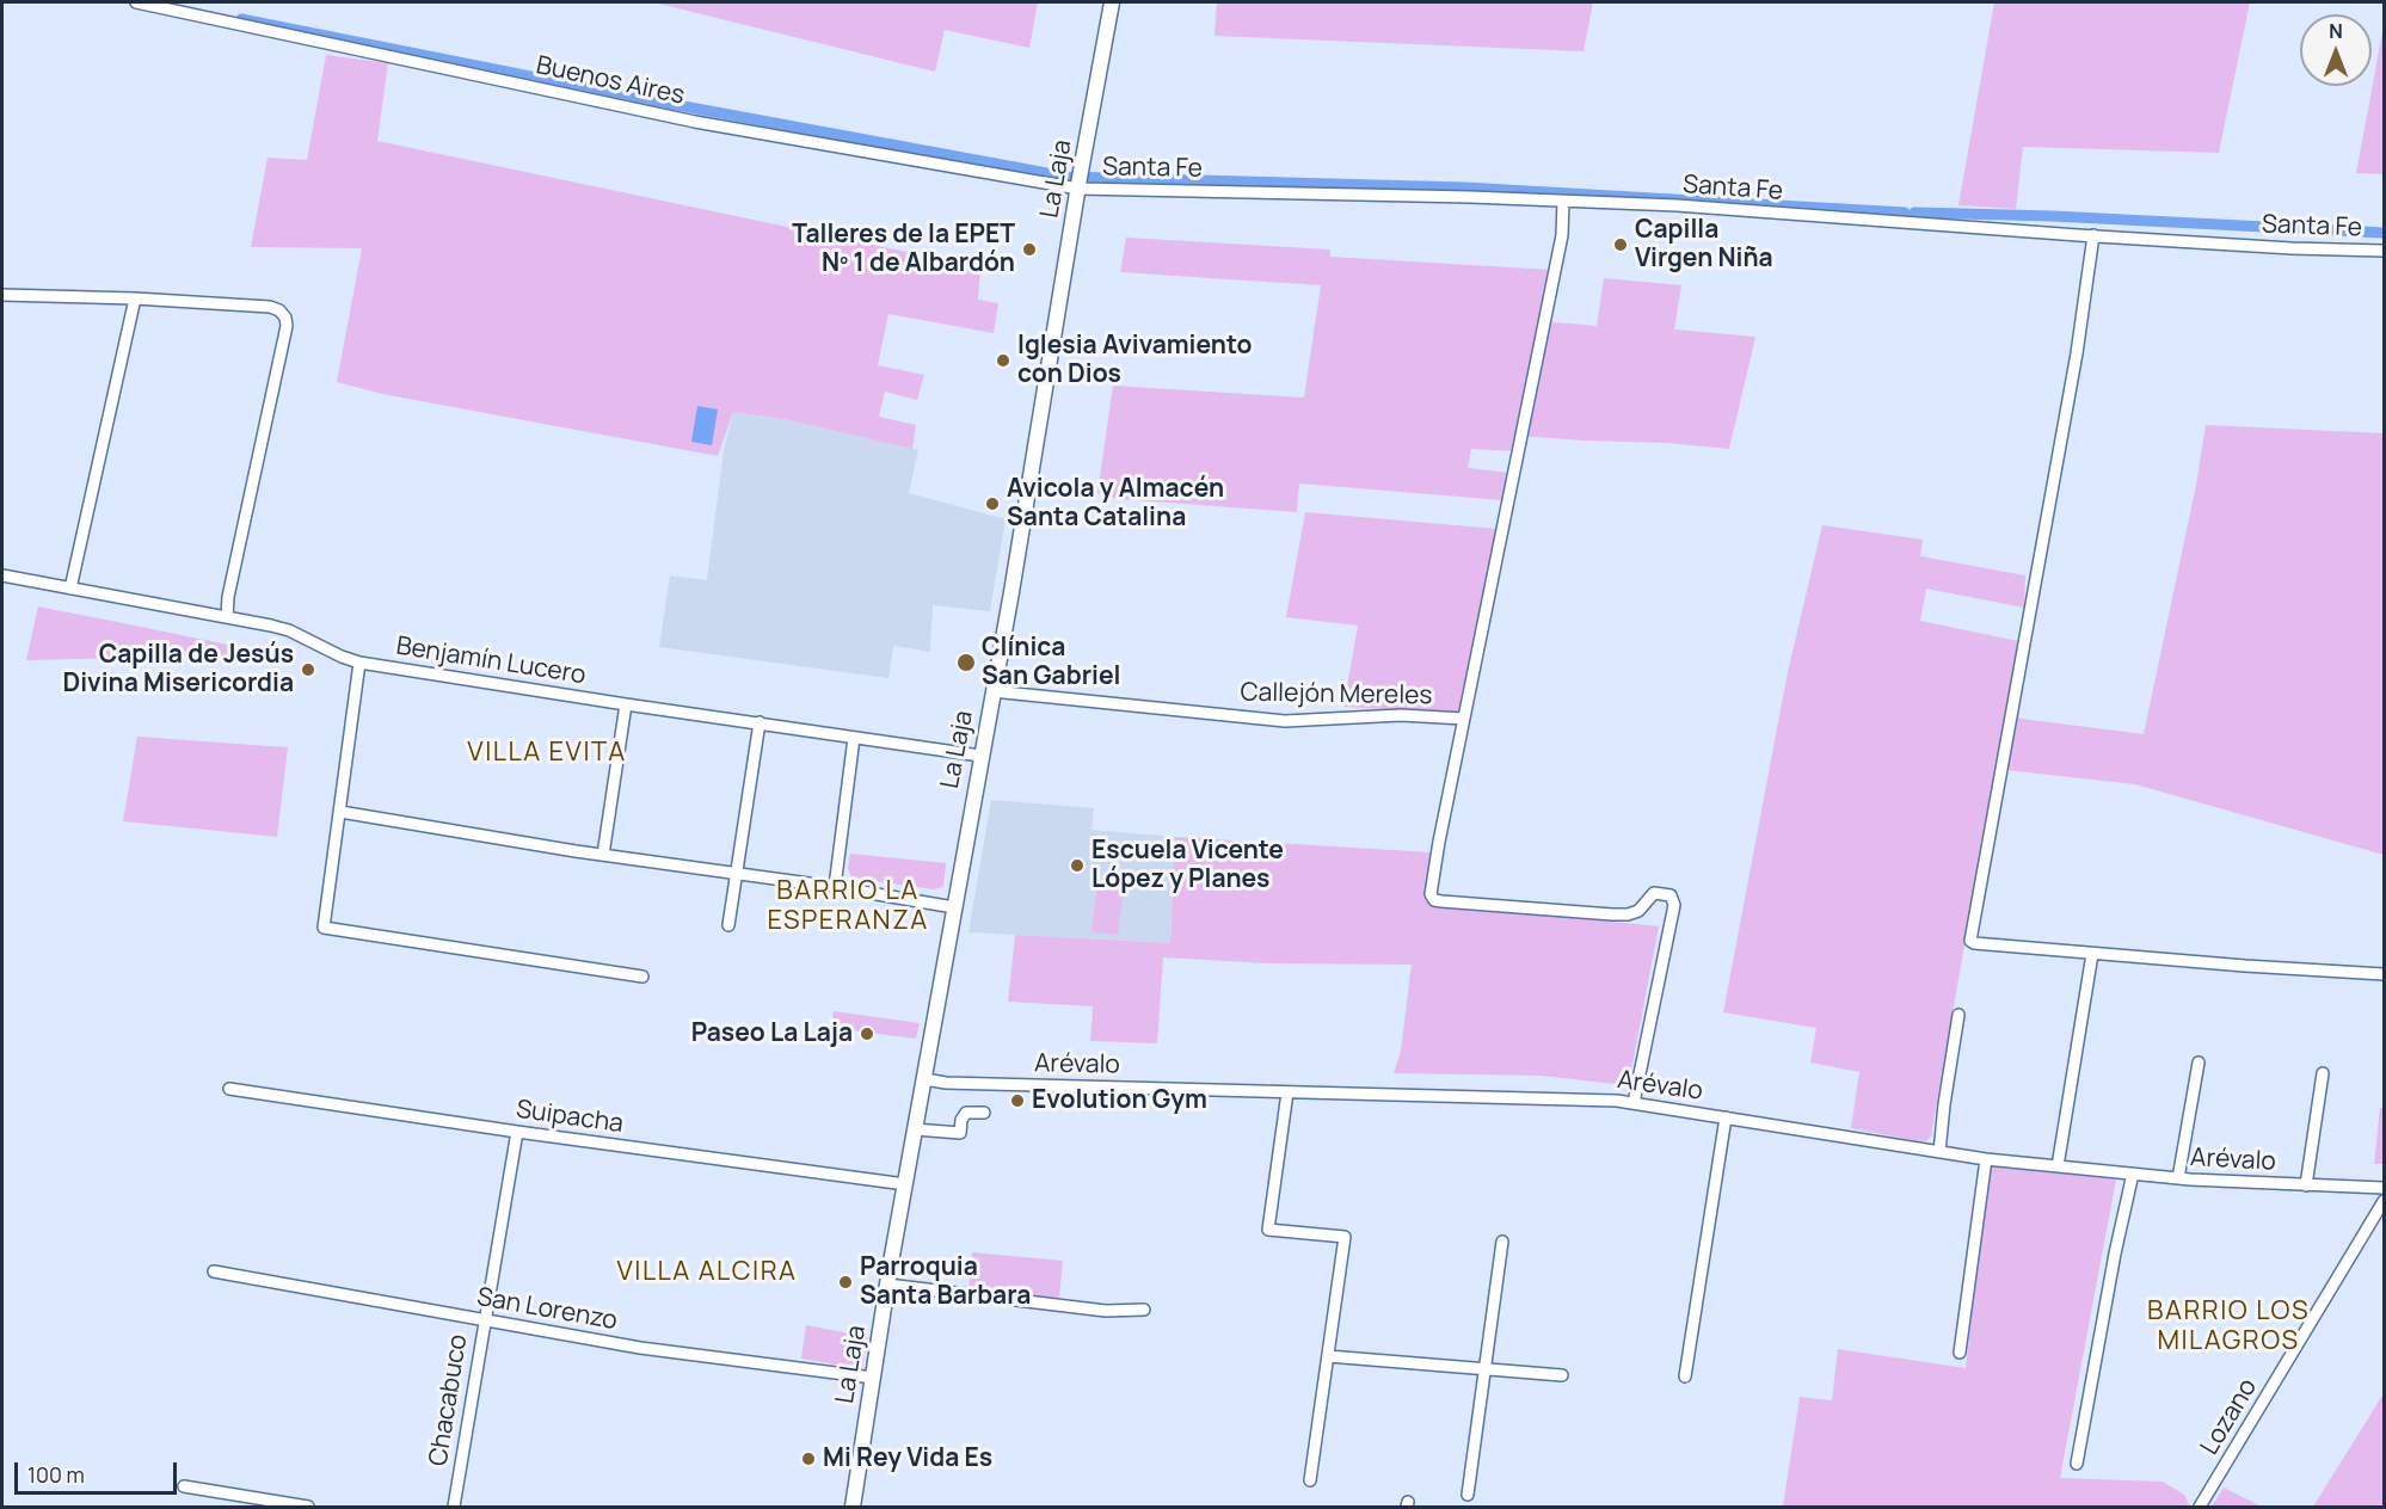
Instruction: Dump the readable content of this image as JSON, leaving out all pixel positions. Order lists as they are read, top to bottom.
{
  "streets": {
    "main road": ["La Laja"],
    "street": [
      "Buenos Aires",
      "Santa Fe",
      "Benjamín Lucero",
      "Callejón Mereles",
      "Arévalo",
      "Suipacha",
      "San Lorenzo",
      "Chacabuco",
      "Lozano"
    ]
  },
  "crossings": [
    ["Buenos Aires", "Santa Fe"],
    ["Buenos Aires", "La Laja"],
    ["Santa Fe", "La Laja"],
    ["La Laja", "Benjamín Lucero"],
    ["La Laja", "Callejón Mereles"],
    ["La Laja", "Arévalo"],
    ["La Laja", "Suipacha"],
    ["La Laja", "San Lorenzo"],
    ["Suipacha", "Chacabuco"],
    ["San Lorenzo", "Chacabuco"]
  ],
  "districts": [
    "VILLA EVITA",
    "BARRIO LA ESPERANZA",
    "VILLA ALCIRA",
    "BARRIO LOS MILAGROS"
  ],
  "places": [
    "Capilla Virgen Niña",
    "Talleres de la EPET Nº 1 de Albardón",
    "Iglesia Avivamiento con Dios",
    "Avicola y Almacén Santa Catalina",
    "Clínica San Gabriel",
    "Capilla de Jesús Divina Misericordia",
    "Escuela Vicente López y Planes",
    "Paseo La Laja",
    "Evolution Gym",
    "Parroquia Santa Barbara",
    "Mi Rey Vida Es"
  ],
  "scale_bar": "100 m",
  "north": "top"
}
